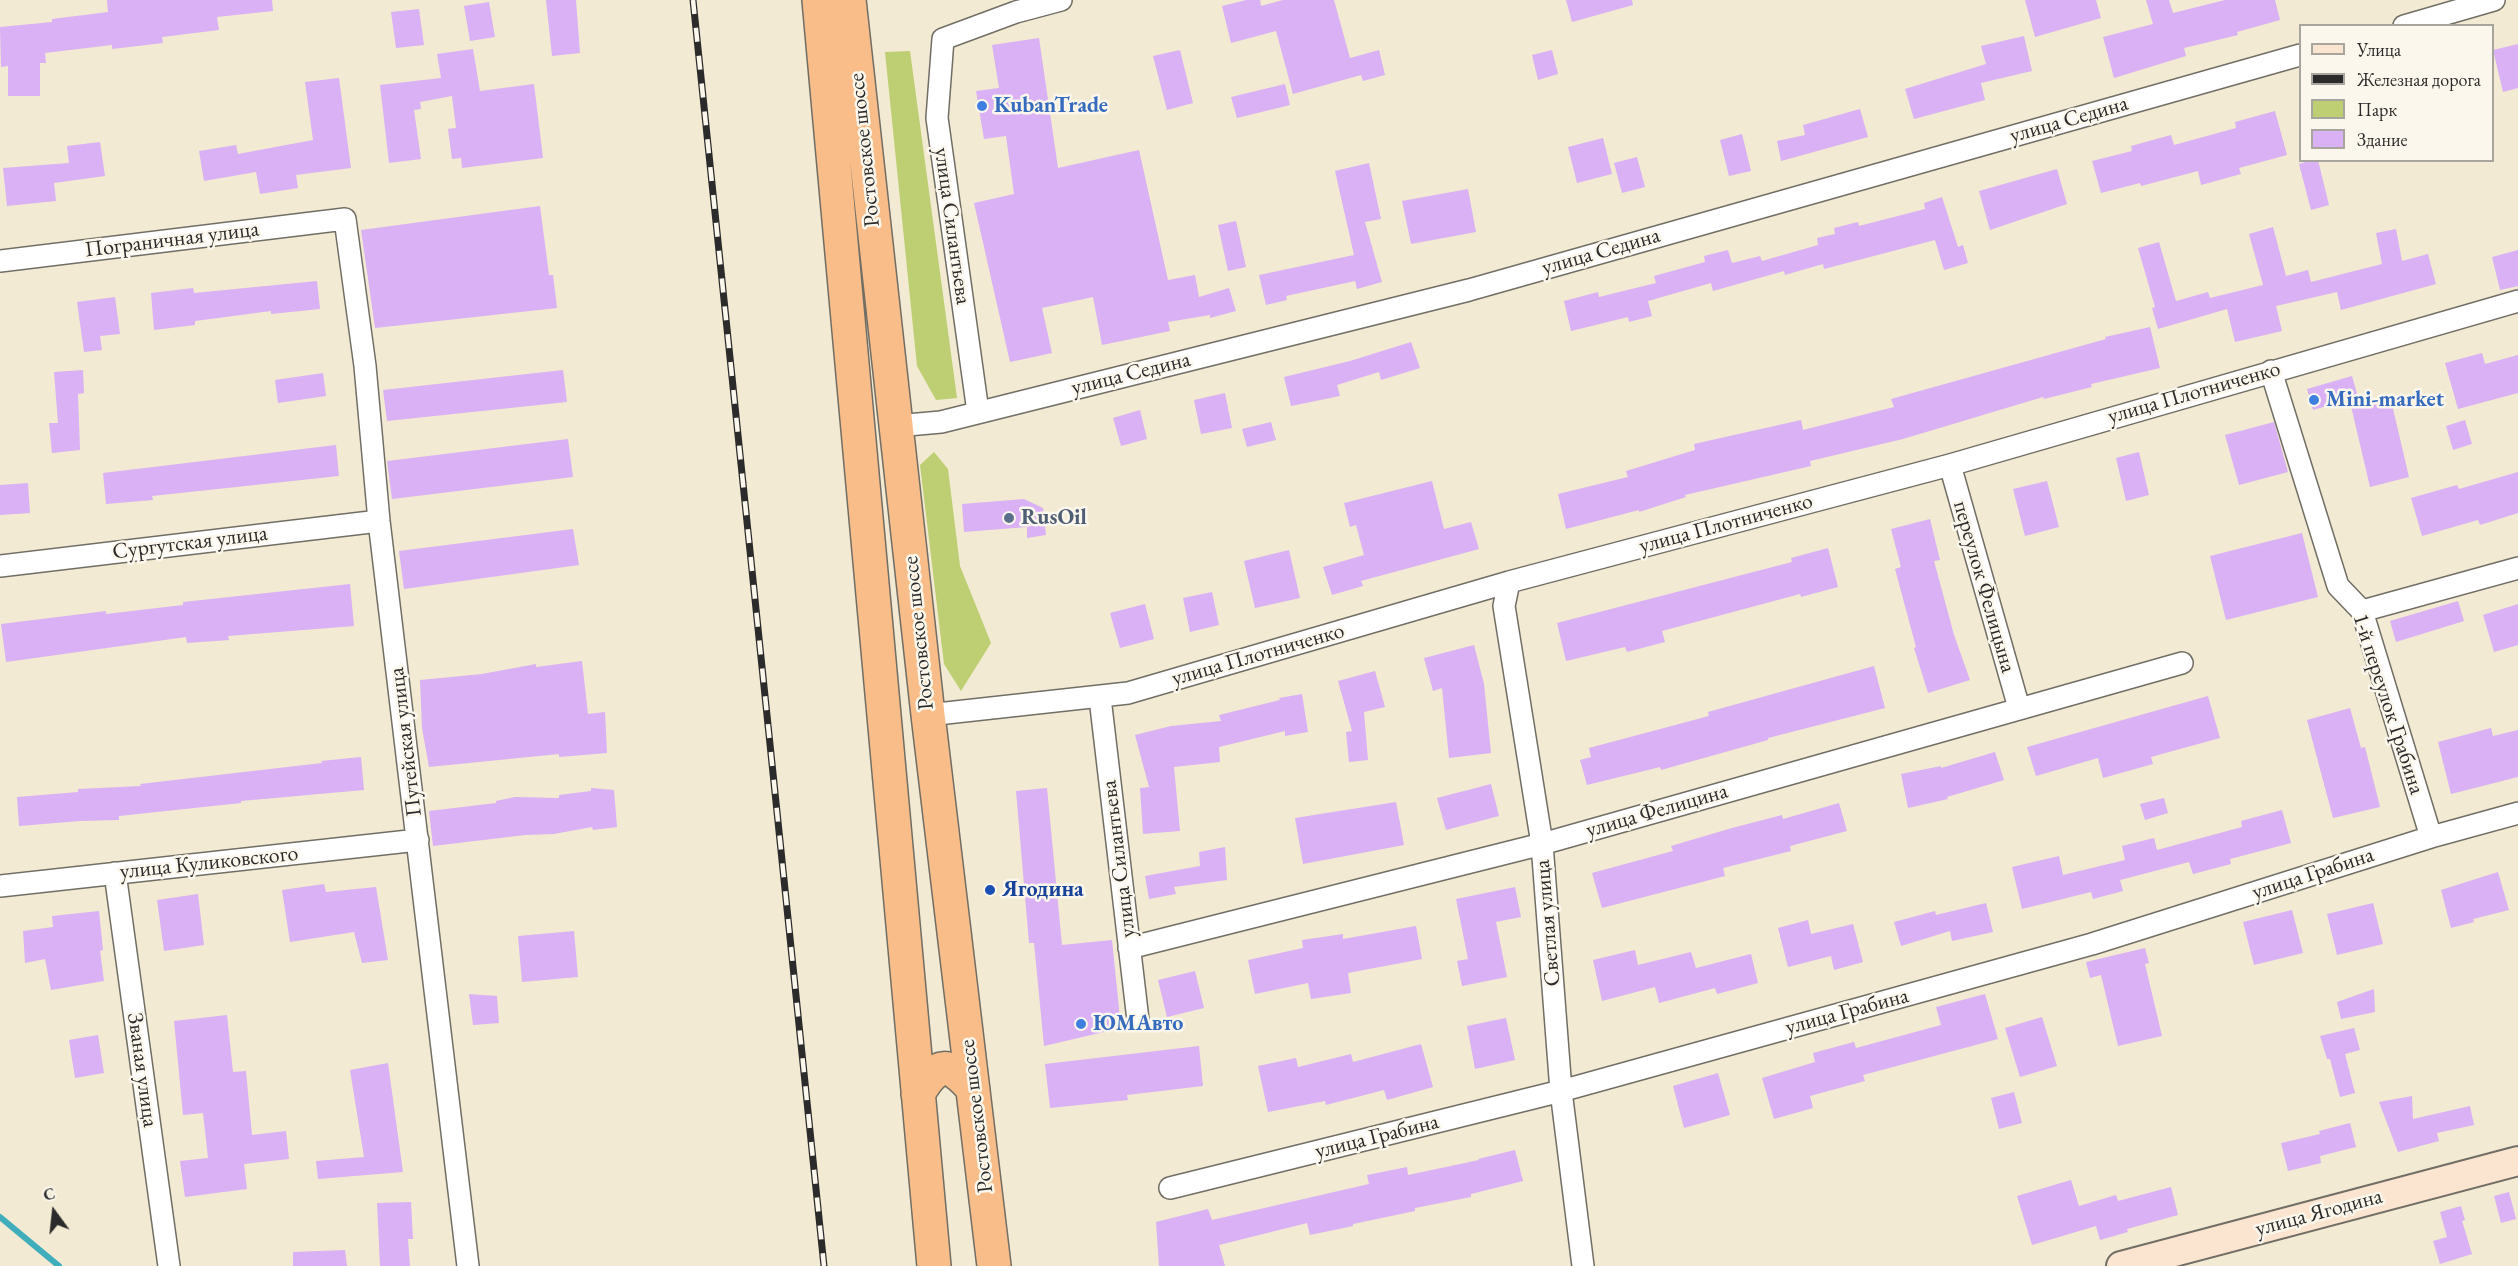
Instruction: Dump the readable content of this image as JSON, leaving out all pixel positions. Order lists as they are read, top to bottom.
{
  "streets": {
    "highway": ["Ростовское шоссе"],
    "street": [
      "улица Седина",
      "улица Силантьева",
      "Пограничная улица",
      "улица Плотниченко",
      "Сургутская улица",
      "переулок Фелицына",
      "1-й переулок Грабина",
      "Путейская улица",
      "улица Фелицина",
      "улица Куликовского",
      "улица Грабина",
      "Светлая улица",
      "Званая улица",
      "улица Ягодина"
    ]
  },
  "crossings": [
    ["улица Седина", "Ростовское шоссе"],
    ["улица Седина", "улица Силантьева"],
    ["Ростовское шоссе", "улица Плотниченко"],
    ["улица Силантьева", "улица Плотниченко"],
    ["улица Силантьева", "улица Фелицина"],
    ["Пограничная улица", "Путейская улица"],
    ["улица Плотниченко", "переулок Фелицына"],
    ["улица Плотниченко", "1-й переулок Грабина"],
    ["улица Плотниченко", "Светлая улица"],
    ["Сургутская улица", "Путейская улица"],
    ["переулок Фелицына", "улица Фелицина"],
    ["1-й переулок Грабина", "улица Грабина"],
    ["Путейская улица", "улица Куликовского"],
    ["улица Фелицина", "Светлая улица"],
    ["улица Куликовского", "Званая улица"],
    ["улица Грабина", "Светлая улица"]
  ],
  "places": [
    "KubanTrade",
    "Mini-market",
    "RusOil",
    "Ягодина",
    "ЮМАвто"
  ],
  "legend": [
    "Улица",
    "Железная дорога",
    "Парк",
    "Здание"
  ],
  "north": "top"
}
